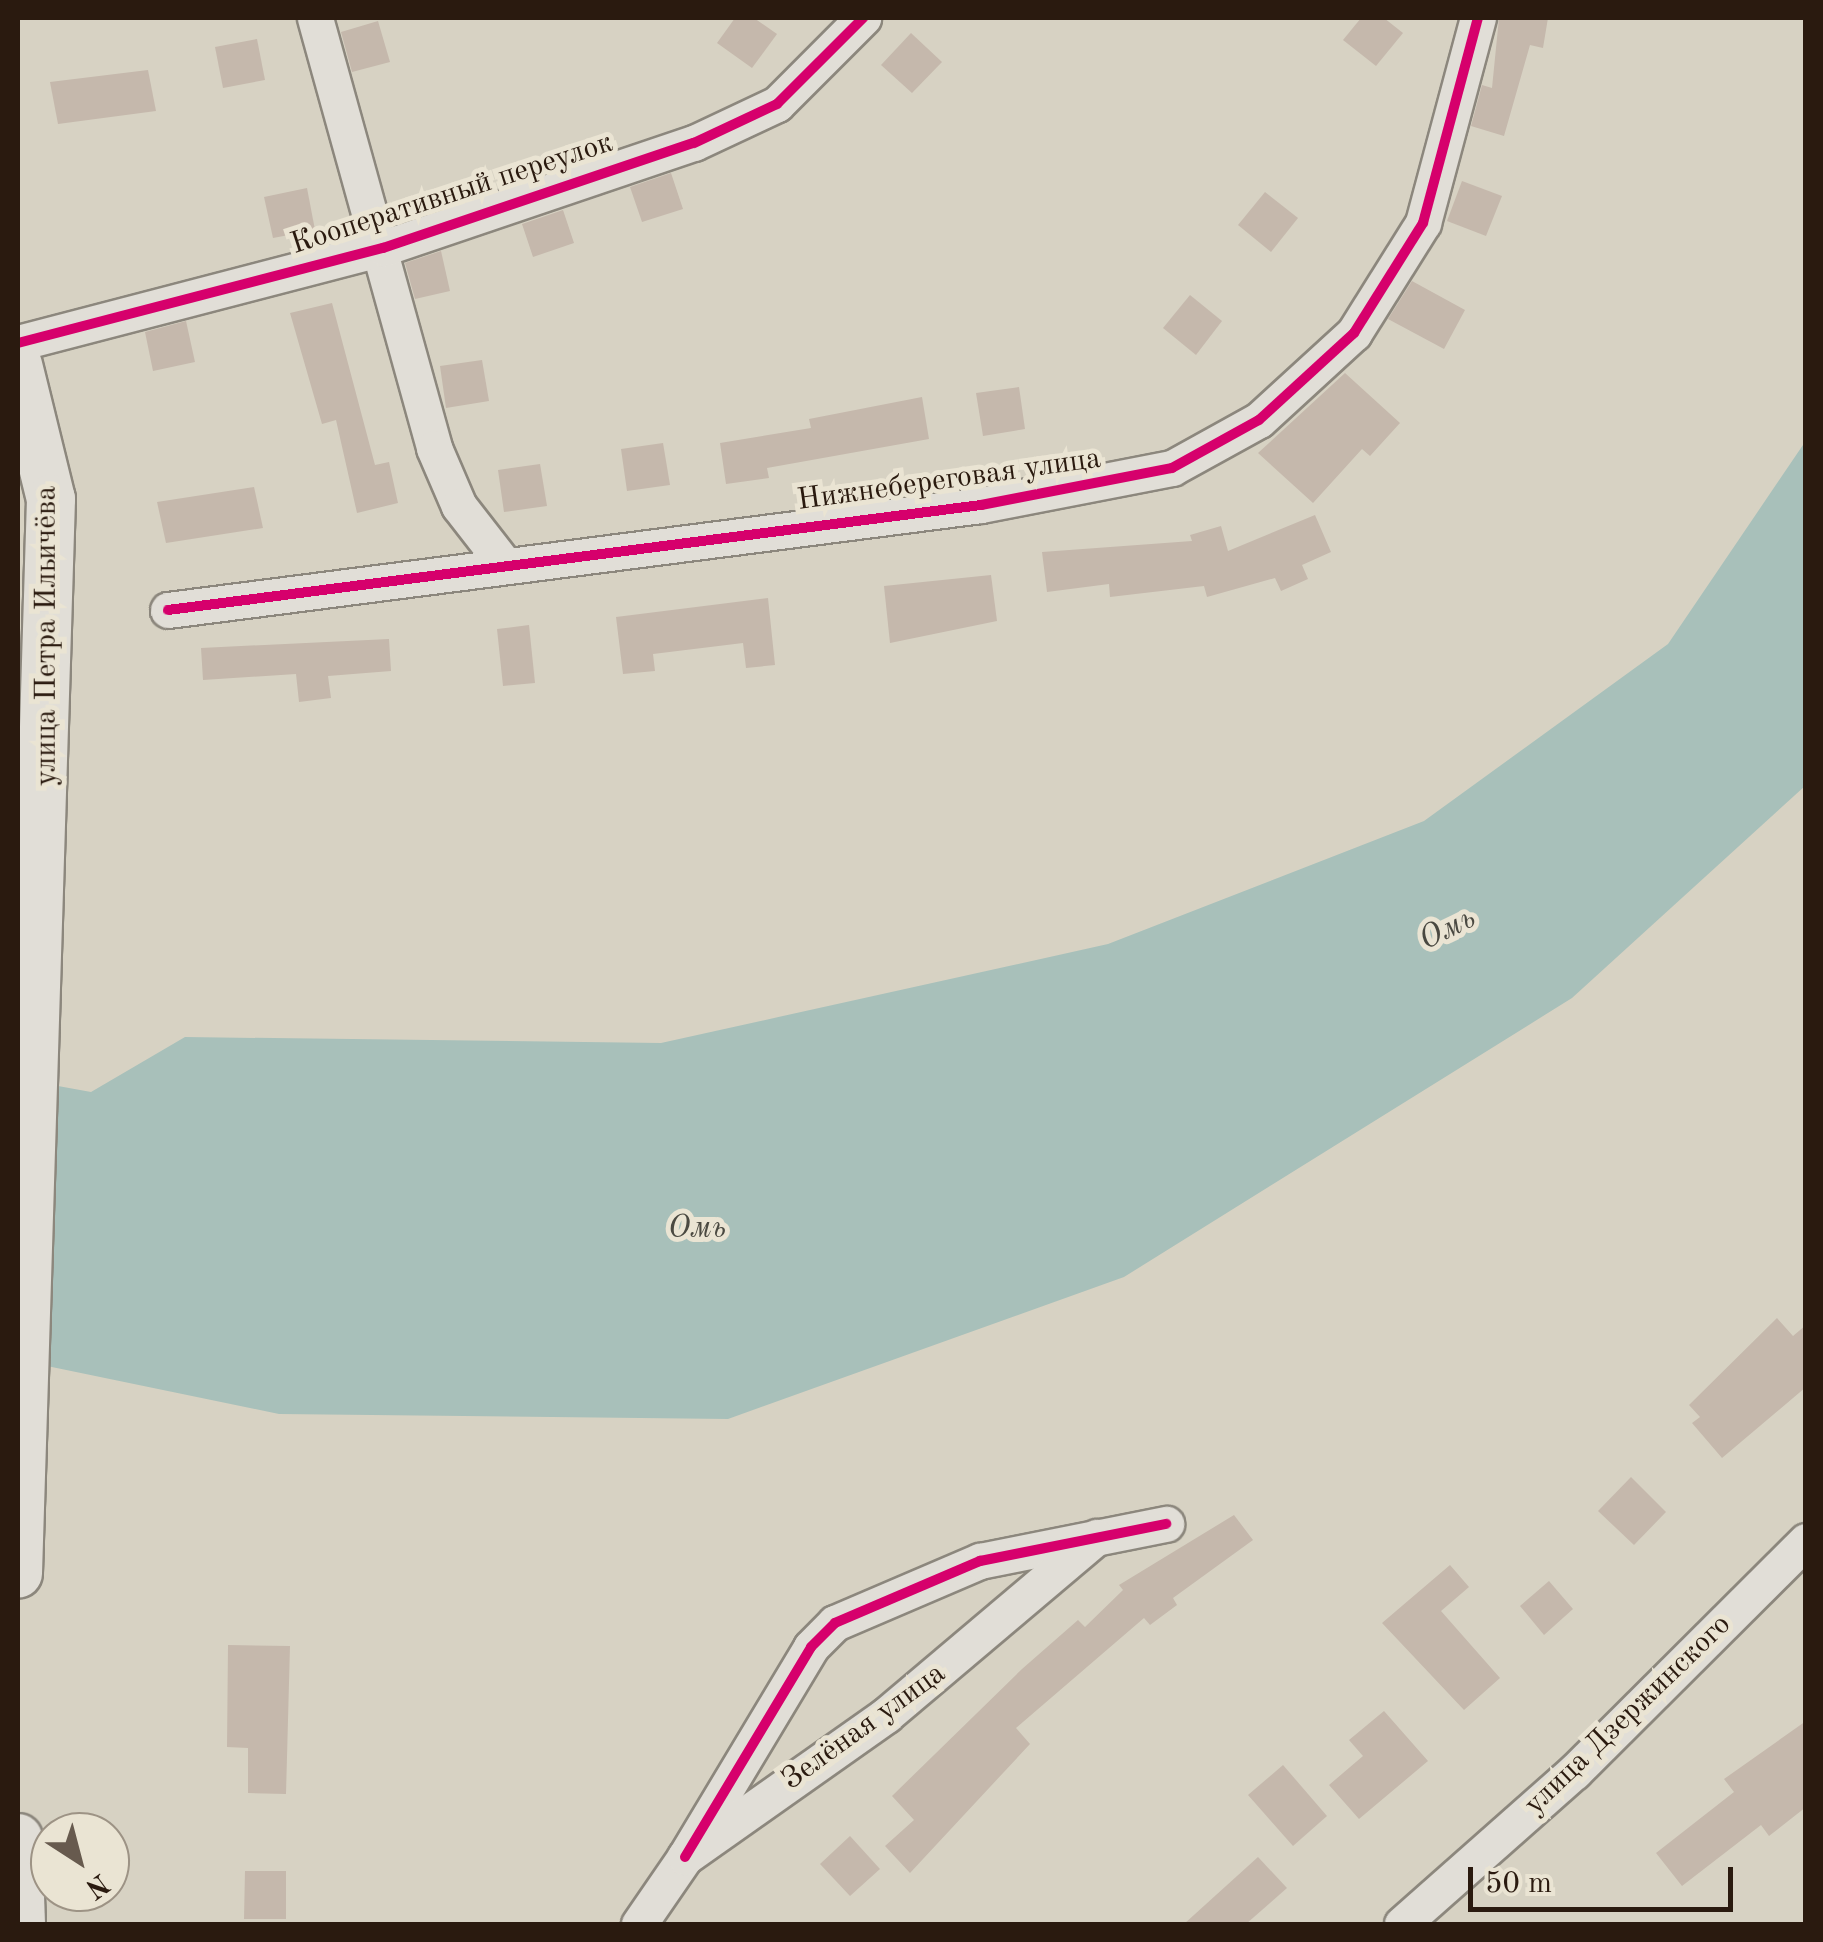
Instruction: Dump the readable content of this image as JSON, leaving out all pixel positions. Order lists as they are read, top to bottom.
{
  "streets": {
    "main road": ["улица Петра Ильичёва"],
    "street": [
      "Кооперативный переулок",
      "Нижнебереговая улица",
      "улица Дзержинского",
      "Зелёная улица"
    ]
  },
  "water": ["Омь"],
  "scale_bar": "50 m",
  "north": "bottom right"
}
